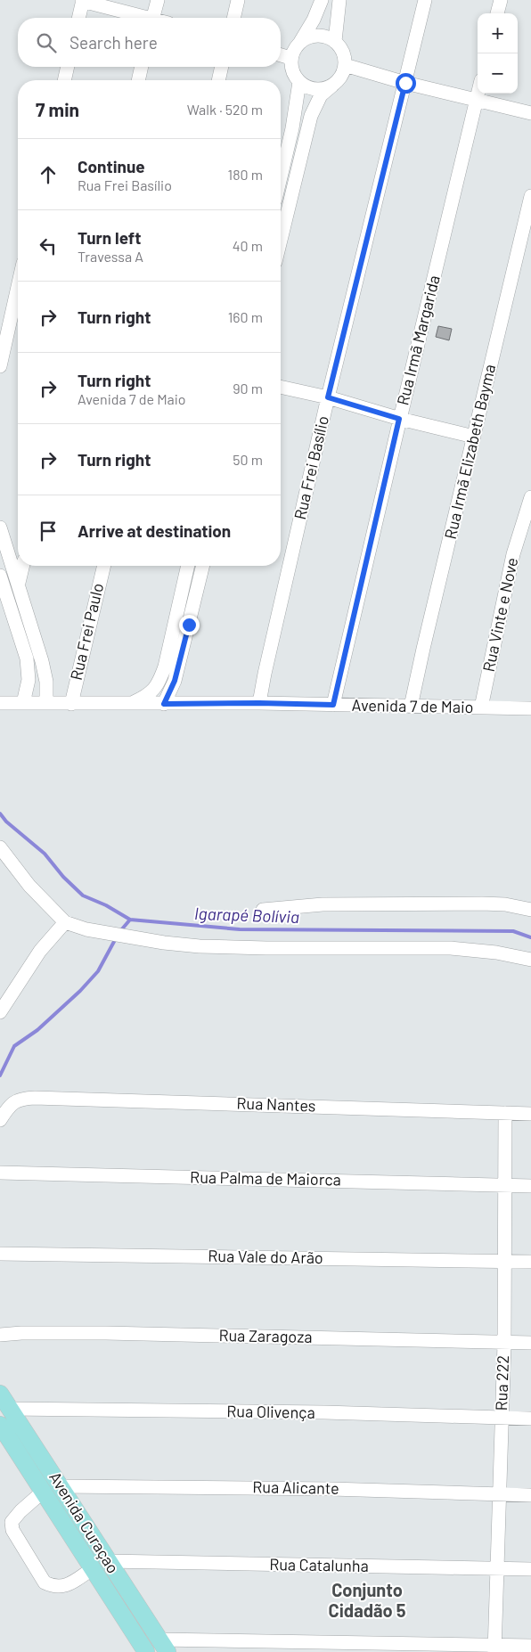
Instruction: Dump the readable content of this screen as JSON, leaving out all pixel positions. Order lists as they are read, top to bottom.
{
  "streets": {
    "main road": ["Avenida Curaçao"],
    "street": [
      "Rua Irmã Margarida",
      "Rua Irmã Elizabeth Bayma",
      "Rua Frei Basílio",
      "Rua Vinte e Nove",
      "Rua Frei Paulo",
      "Avenida 7 de Maio",
      "Rua Nantes",
      "Rua Palma de Maiorca",
      "Rua Vale do Arão",
      "Rua Zaragoza",
      "Rua 222",
      "Rua Olivença",
      "Rua Alicante",
      "Rua Catalunha"
    ]
  },
  "crossings": [
    ["Rua Irmã Margarida", "Avenida 7 de Maio"],
    ["Rua Irmã Elizabeth Bayma", "Avenida 7 de Maio"],
    ["Rua Frei Basílio", "Avenida 7 de Maio"],
    ["Rua Vinte e Nove", "Avenida 7 de Maio"],
    ["Rua Frei Paulo", "Avenida 7 de Maio"],
    ["Rua Nantes", "Rua 222"],
    ["Rua Palma de Maiorca", "Rua 222"],
    ["Rua Vale do Arão", "Rua 222"],
    ["Rua Zaragoza", "Rua 222"],
    ["Rua 222", "Rua Olivença"],
    ["Rua 222", "Rua Alicante"],
    ["Rua 222", "Rua Catalunha"],
    ["Rua Olivença", "Avenida Curaçao"],
    ["Rua Alicante", "Avenida Curaçao"],
    ["Avenida Curaçao", "Rua Catalunha"]
  ],
  "districts": ["Conjunto Cidadão 5"],
  "water": ["Igarapé Bolívia"],
  "page": {
    "map_buttons": ["+", "−"],
    "search": "Search here",
    "heading": ["7 min", "Walk · 520 m"],
    "list": [
      ["Continue", "Rua Frei Basílio", "180 m"],
      ["Turn left", "Travessa A", "40 m"],
      ["Turn right", "160 m"],
      ["Turn right", "Avenida 7 de Maio", "90 m"],
      ["Turn right", "50 m"],
      "Arrive at destination"
    ]
  }
}
